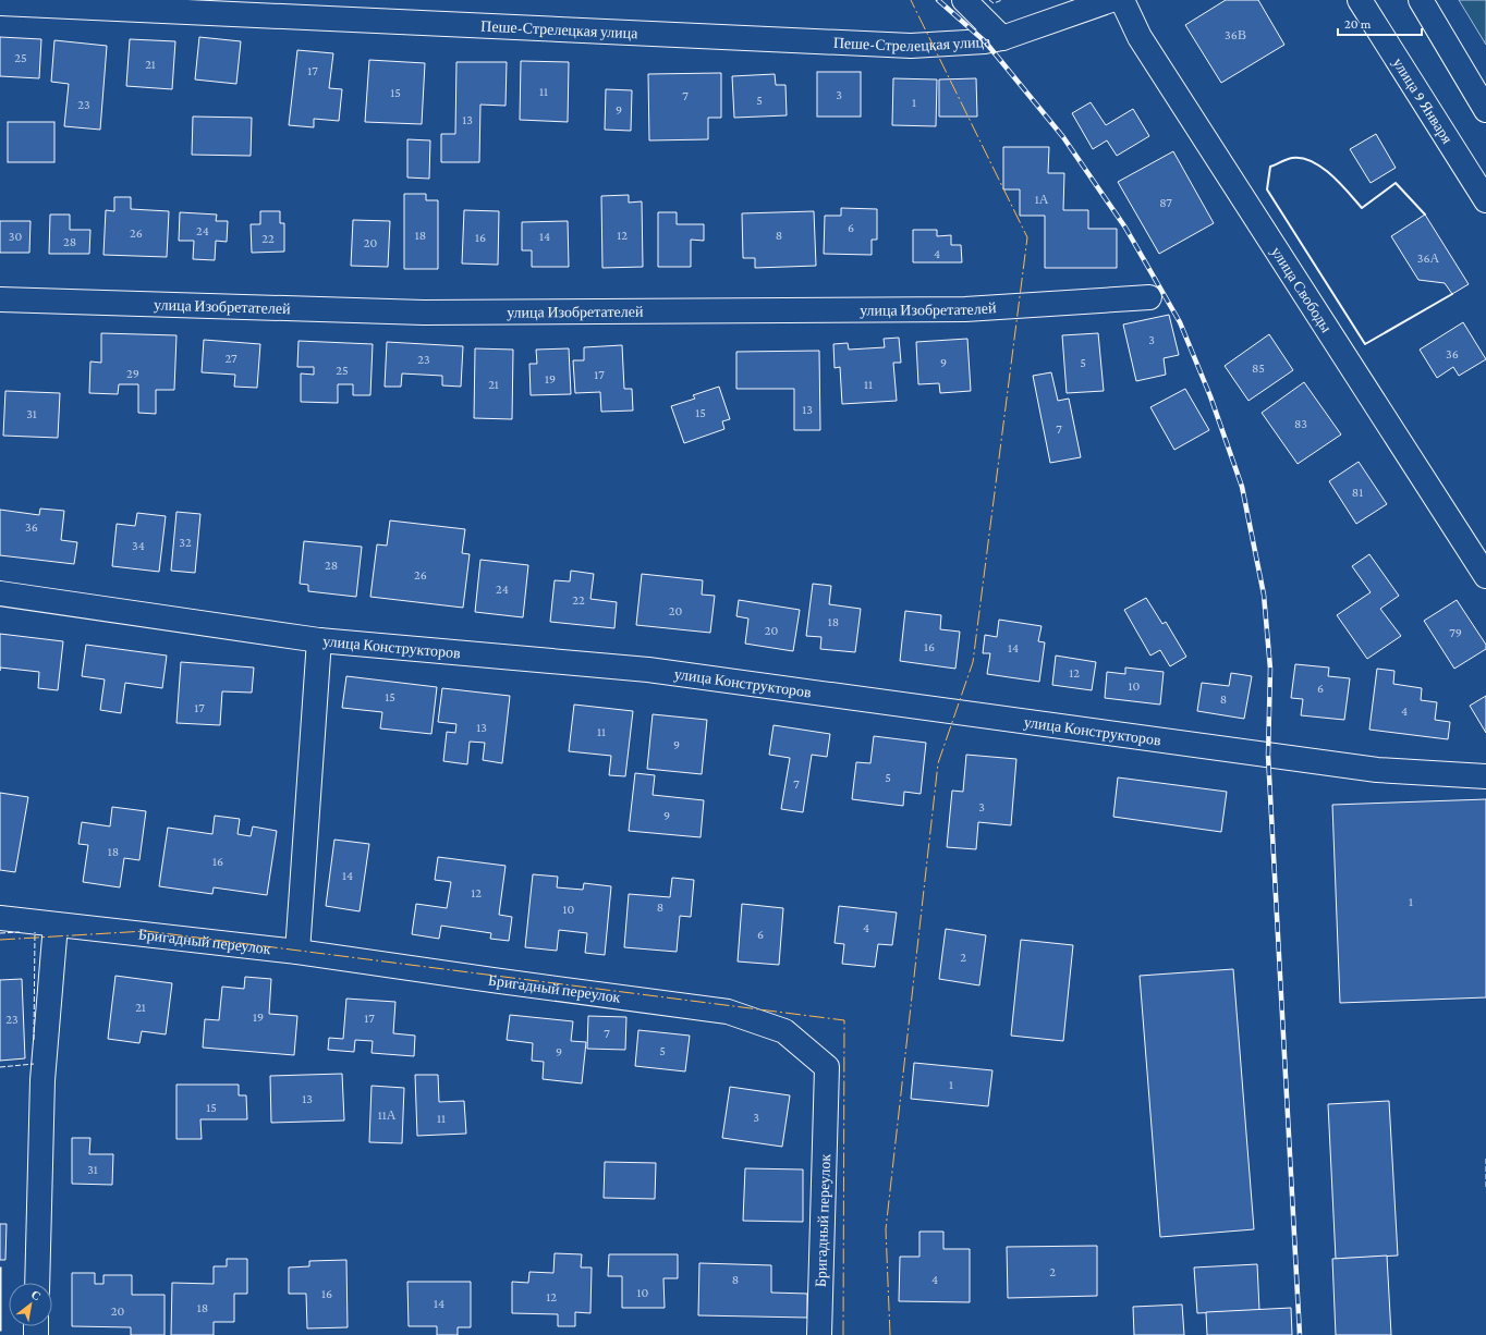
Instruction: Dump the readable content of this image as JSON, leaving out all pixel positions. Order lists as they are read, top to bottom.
{
  "streets": {
    "street": [
      "Пеше-Стрелецкая улица",
      "улица 9 Января",
      "улица Свободы",
      "улица Изобретателей",
      "улица Конструкторов",
      "Бригадный переулок"
    ]
  },
  "house_numbers": [
    "36В",
    "25",
    "21",
    "17",
    "11",
    "15",
    "3",
    "7",
    "5",
    "1",
    "23",
    "9",
    "13",
    "1А",
    "87",
    "6",
    "24",
    "26",
    "18",
    "12",
    "8",
    "30",
    "14",
    "16",
    "22",
    "28",
    "20",
    "4",
    "36А",
    "3",
    "36",
    "27",
    "23",
    "9",
    "5",
    "85",
    "25",
    "29",
    "17",
    "19",
    "21",
    "11",
    "13",
    "15",
    "31",
    "83",
    "7",
    "81",
    "36",
    "32",
    "34",
    "28",
    "26",
    "24",
    "22",
    "20",
    "18",
    "20",
    "79",
    "16",
    "14",
    "12",
    "10",
    "6",
    "15",
    "8",
    "17",
    "4",
    "13",
    "11",
    "9",
    "5",
    "7",
    "3",
    "9",
    "18",
    "16",
    "14",
    "12",
    "1",
    "8",
    "10",
    "4",
    "6",
    "2",
    "21",
    "19",
    "17",
    "23",
    "7",
    "5",
    "9",
    "1",
    "13",
    "15",
    "11А",
    "3",
    "11",
    "31",
    "2",
    "8",
    "4",
    "10",
    "16",
    "12",
    "14",
    "18",
    "20"
  ],
  "scale_bar": "20 m",
  "north": "top right"
}
